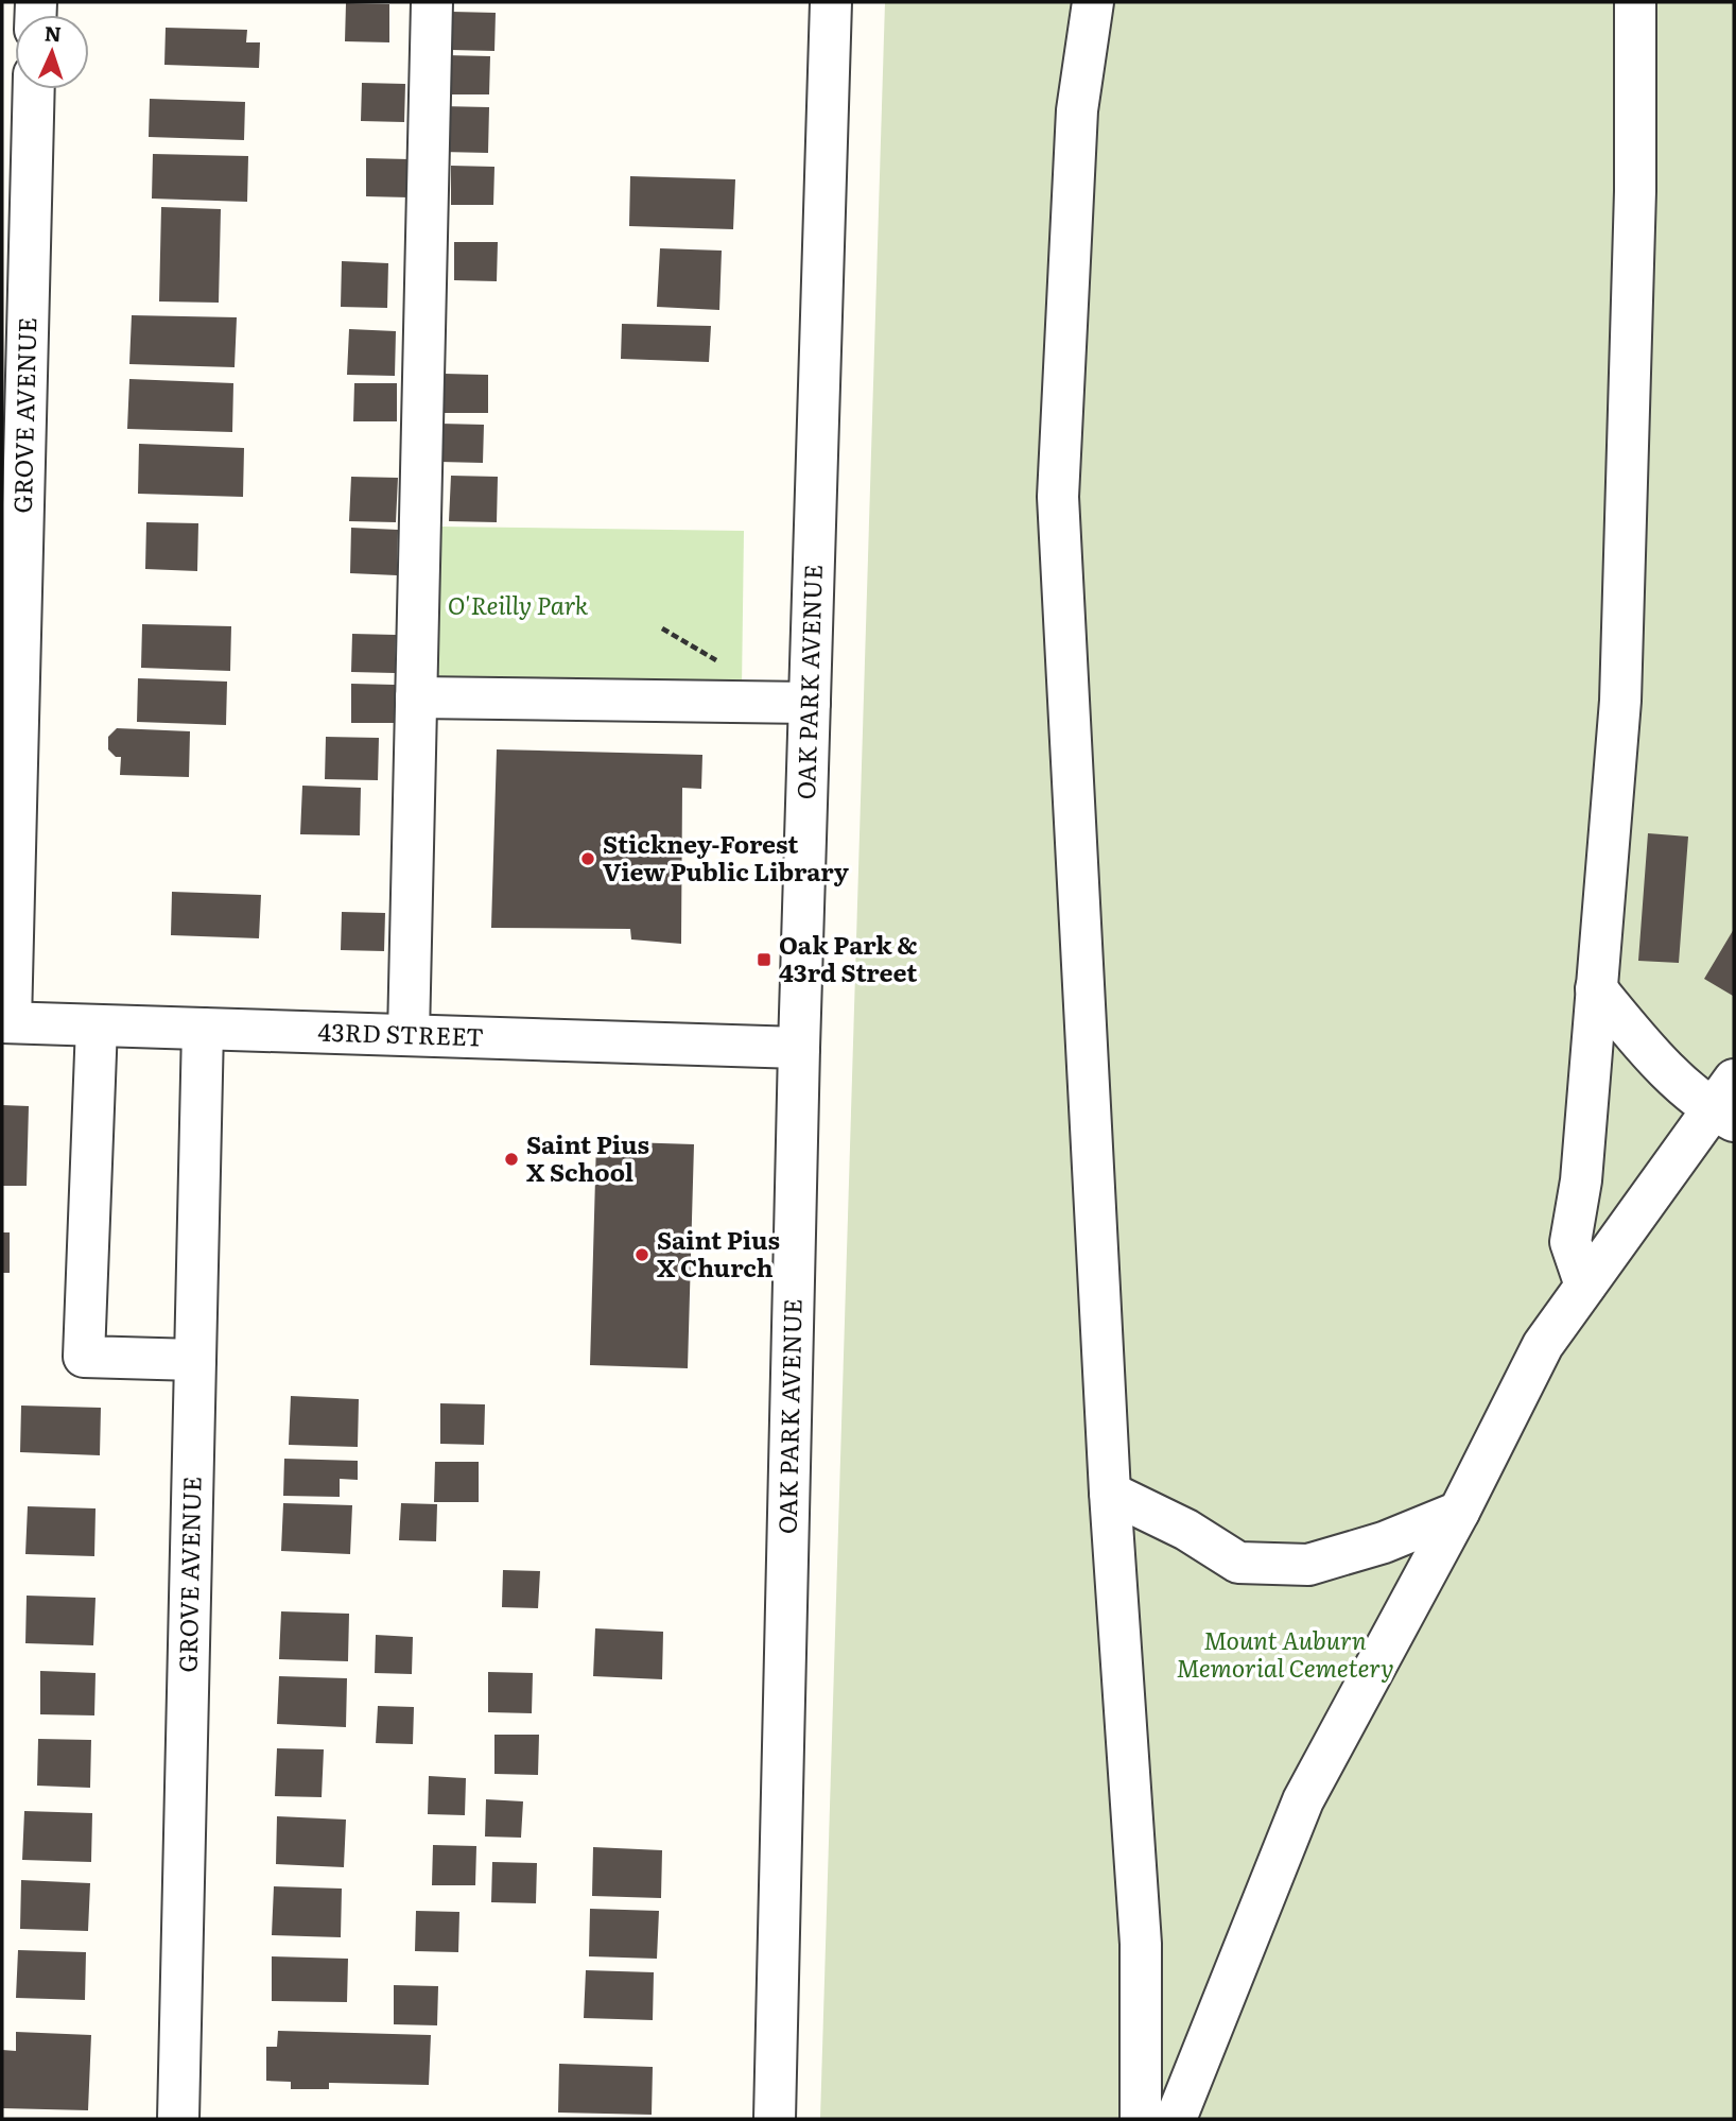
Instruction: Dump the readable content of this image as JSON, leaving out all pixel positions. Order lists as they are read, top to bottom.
{
  "streets": {
    "street": ["GROVE AVENUE", "OAK PARK AVENUE", "43RD STREET"]
  },
  "crossings": [
    ["GROVE AVENUE", "43RD STREET"],
    ["OAK PARK AVENUE", "43RD STREET"]
  ],
  "parks": ["O'Reilly Park", "Mount Auburn Memorial Cemetery"],
  "places": {
    "other": ["Stickney-Forest View Public Library", "Saint Pius X School", "Saint Pius X Church"],
    "transit": ["Oak Park & 43rd Street"]
  },
  "north": "top"
}
